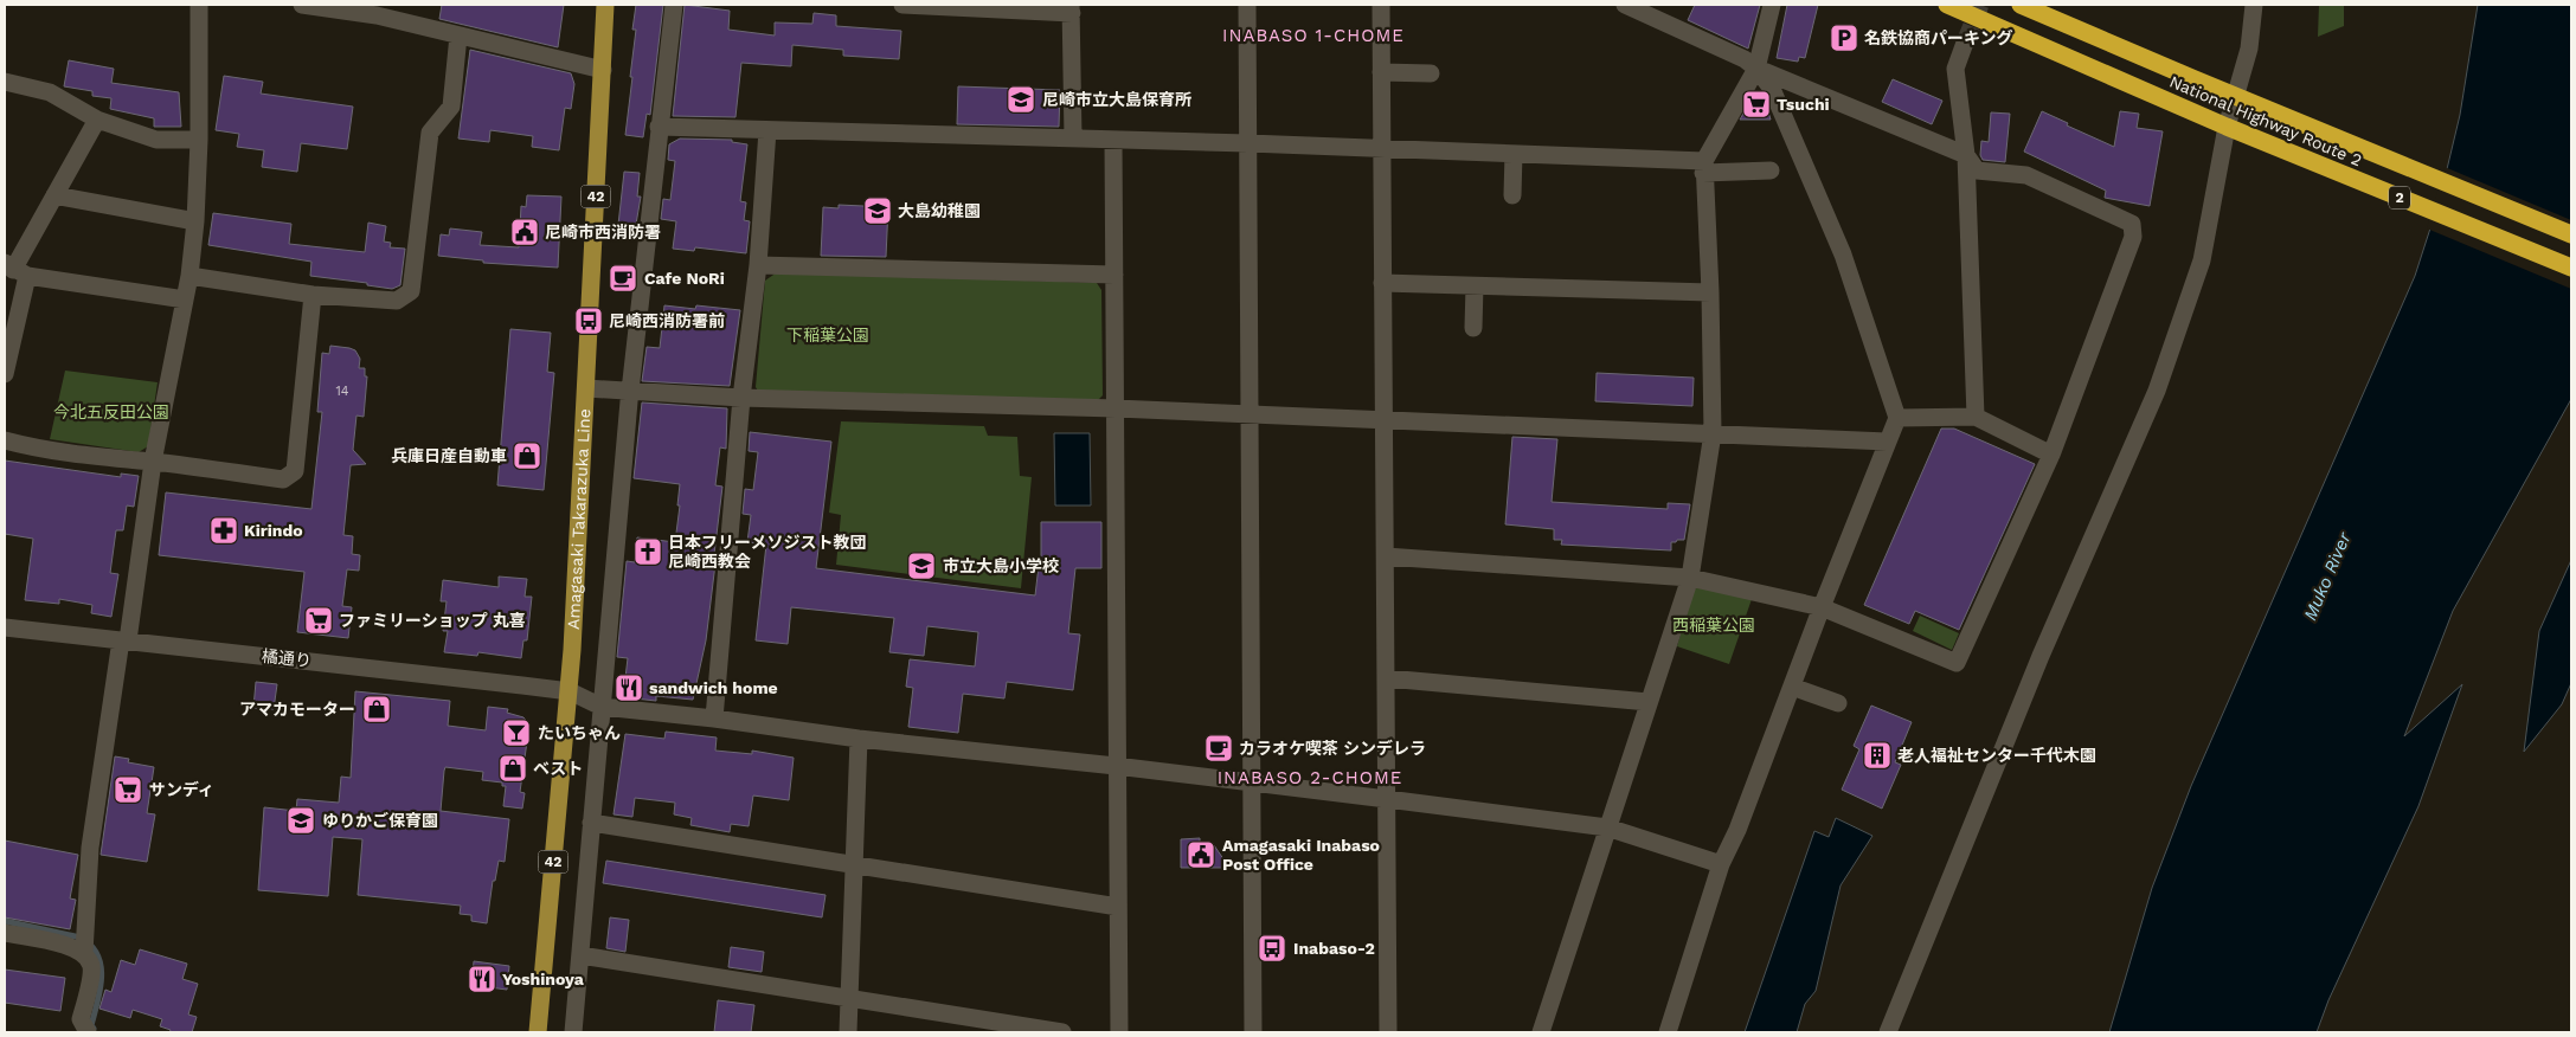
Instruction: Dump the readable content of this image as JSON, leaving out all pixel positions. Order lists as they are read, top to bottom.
{
  "streets": {
    "highway": ["National Highway Route 2", "2"],
    "main road": ["42", "Amagasaki Takarazuka Line"],
    "street": ["橘通り"]
  },
  "crossings": [
    ["Amagasaki Takarazuka Line", "橘通り"]
  ],
  "districts": ["INABASO 1-CHOME", "INABASO 2-CHOME"],
  "water": ["Muko River"],
  "parks": ["下稲葉公園", "今北五反田公園", "西稲葉公園"],
  "places": {
    "parking": ["名鉄協商パーキング"],
    "school or university": [
      "尼崎市立大島保育所",
      "大島幼稚園",
      "市立大島小学校",
      "ゆりかご保育園"
    ],
    "supermarket": ["Tsuchi", "ファミリーショップ 丸喜", "サンディ"],
    "public building": ["尼崎市西消防署", "Amagasaki Inabaso Post Office"],
    "cafe": ["Cafe NoRi", "カラオケ喫茶 シンデレラ"],
    "bus stop": ["尼崎西消防署前", "Inabaso-2"],
    "shop": ["兵庫日産自動車", "アマカモーター", "ベスト"],
    "pharmacy": ["Kirindo"],
    "church": ["日本フリーメソジスト教団 尼崎西教会"],
    "restaurant": ["sandwich home", "Yoshinoya"],
    "bar": ["たいちゃん"],
    "building": ["老人福祉センター千代木園"]
  },
  "house_numbers": ["14"]
}
